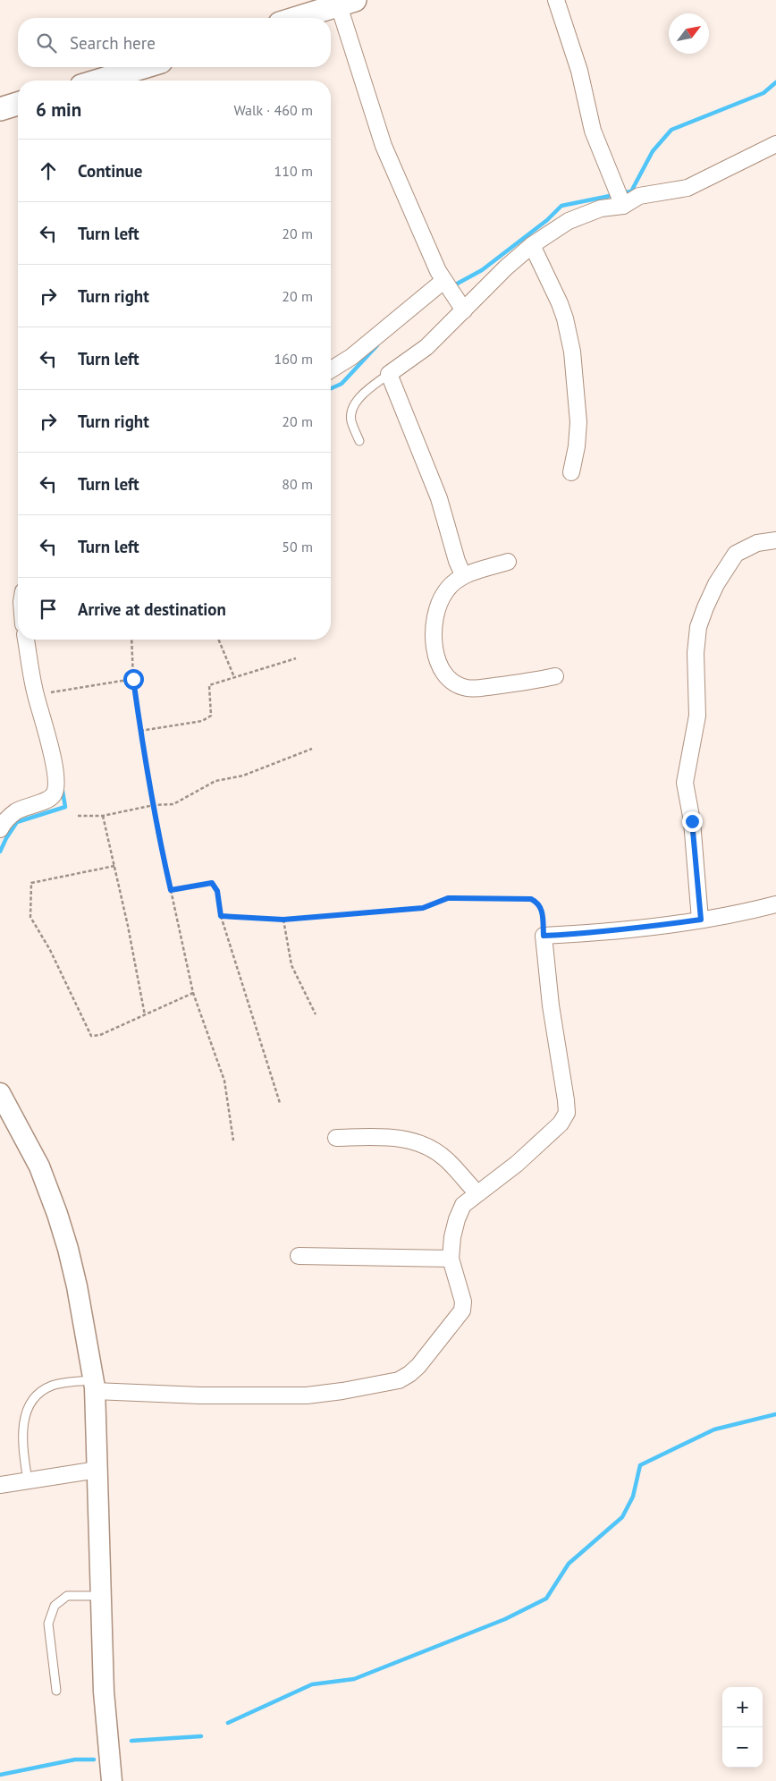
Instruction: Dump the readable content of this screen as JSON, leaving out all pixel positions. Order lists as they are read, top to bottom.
{
  "north": "top right",
  "page": {
    "search": "Search here",
    "heading": ["6 min", "Walk · 460 m"],
    "list": [
      ["Continue", "110 m"],
      ["Turn left", "20 m"],
      ["Turn right", "20 m"],
      ["Turn left", "160 m"],
      ["Turn right", "20 m"],
      ["Turn left", "80 m"],
      ["Turn left", "50 m"],
      "Arrive at destination"
    ],
    "map_buttons": ["+", "−"]
  }
}
